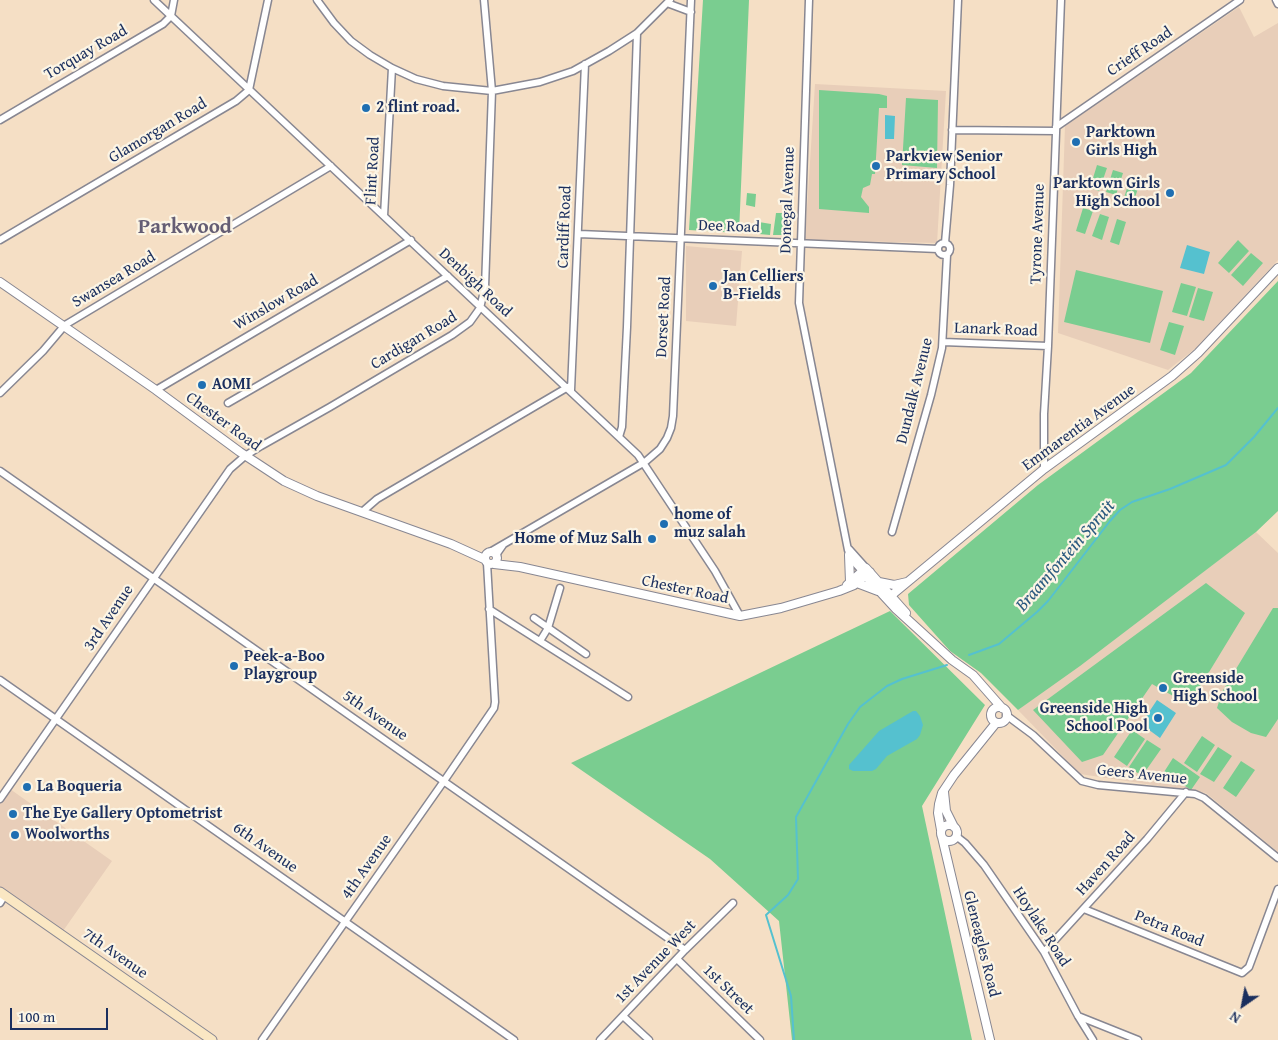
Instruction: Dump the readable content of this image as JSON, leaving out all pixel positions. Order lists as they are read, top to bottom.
{
  "streets": {
    "main road": ["7th Avenue"],
    "street": [
      "Crieff Road",
      "Torquay Road",
      "Glamorgan Road",
      "Flint Road",
      "Donegal Avenue",
      "Cardiff Road",
      "Dee Road",
      "Tyrone Avenue",
      "Swansea Road",
      "Denbigh Road",
      "Winslow Road",
      "Dorset Road",
      "Lanark Road",
      "Cardigan Road",
      "Dundalk Avenue",
      "Chester Road",
      "Emmarentia Avenue",
      "3rd Avenue",
      "5th Avenue",
      "Geers Avenue",
      "6th Avenue",
      "Haven Road",
      "4th Avenue",
      "Hoylake Road",
      "Petra Road",
      "Gleneagles Road",
      "1st Avenue West",
      "1st Street"
    ]
  },
  "crossings": [
    ["Crieff Road", "Tyrone Avenue"],
    ["Torquay Road", "Denbigh Road"],
    ["Glamorgan Road", "Denbigh Road"],
    ["Flint Road", "Denbigh Road"],
    ["Donegal Avenue", "Dee Road"],
    ["Donegal Avenue", "Chester Road"],
    ["Cardiff Road", "Dee Road"],
    ["Cardiff Road", "Denbigh Road"],
    ["Dee Road", "Dorset Road"],
    ["Dee Road", "Dundalk Avenue"],
    ["Tyrone Avenue", "Lanark Road"],
    ["Tyrone Avenue", "Emmarentia Avenue"],
    ["Swansea Road", "Denbigh Road"],
    ["Swansea Road", "Chester Road"],
    ["Denbigh Road", "Winslow Road"],
    ["Denbigh Road", "Dorset Road"],
    ["Denbigh Road", "Cardigan Road"],
    ["Denbigh Road", "Chester Road"],
    ["Winslow Road", "Chester Road"],
    ["Dorset Road", "Chester Road"],
    ["Lanark Road", "Dundalk Avenue"],
    ["Cardigan Road", "Chester Road"],
    ["Cardigan Road", "3rd Avenue"],
    ["Chester Road", "3rd Avenue"],
    ["3rd Avenue", "5th Avenue"],
    ["3rd Avenue", "6th Avenue"],
    ["5th Avenue", "4th Avenue"],
    ["5th Avenue", "1st Avenue West"],
    ["Geers Avenue", "Haven Road"],
    ["Geers Avenue", "Gleneagles Road"],
    ["6th Avenue", "4th Avenue"],
    ["Haven Road", "Hoylake Road"],
    ["Haven Road", "Petra Road"],
    ["Hoylake Road", "Gleneagles Road"],
    ["1st Avenue West", "1st Street"]
  ],
  "districts": ["Parkwood"],
  "water": ["Braamfontein Spruit"],
  "places": [
    "2 flint road.",
    "Parktown Girls High",
    "Parkview Senior Primary School",
    "Parktown Girls High School",
    "Jan Celliers B-Fields",
    "AOMI",
    "home of muz salah",
    "Home of Muz Salh",
    "Peek-a-Boo Playgroup",
    "Greenside High School",
    "Greenside High School Pool",
    "La Boqueria",
    "The Eye Gallery Optometrist",
    "Woolworths"
  ],
  "scale_bar": "100 m",
  "north": "bottom left"
}
